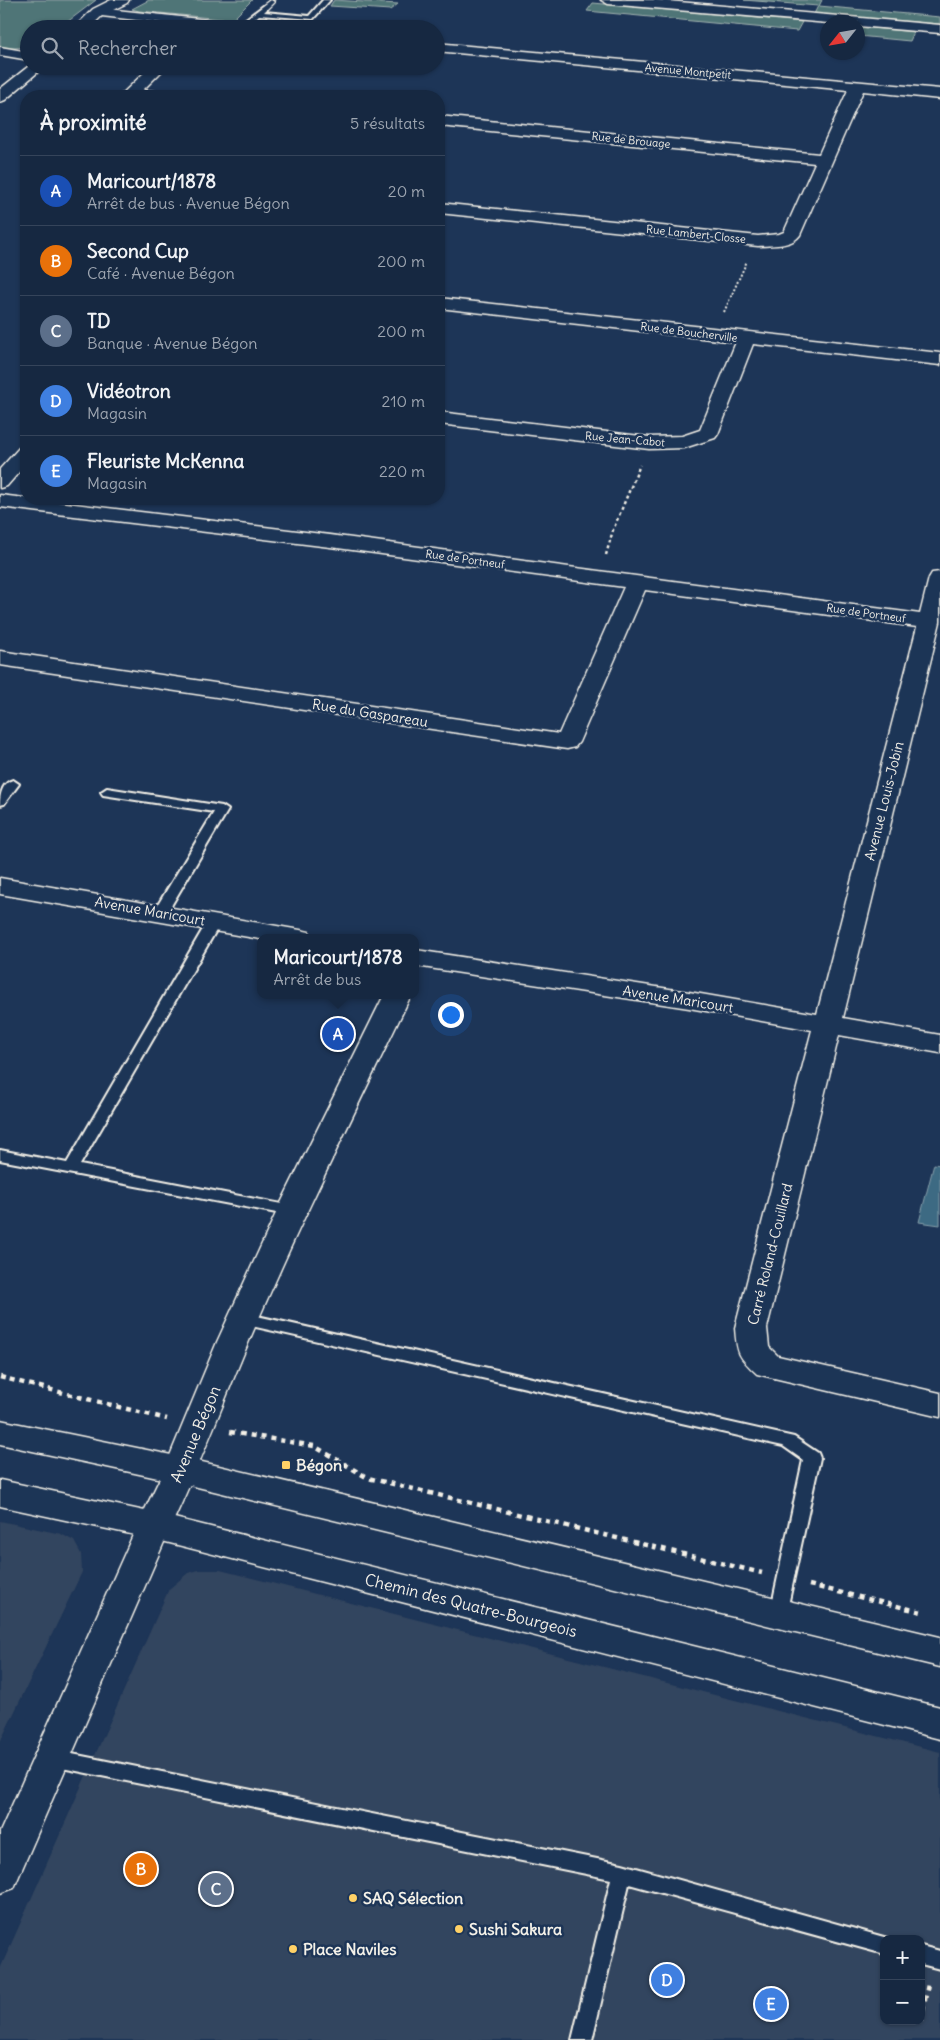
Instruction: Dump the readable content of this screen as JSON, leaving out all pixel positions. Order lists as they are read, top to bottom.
{
  "streets": {
    "main road": [
      "Avenue Montpetit",
      "Rue de Brouage",
      "Rue Lambert-Closse",
      "Rue de Boucherville",
      "Rue Jean-Cabot",
      "Rue de Portneuf",
      "Rue du Gaspareau",
      "Avenue Louis-Jobin",
      "Avenue Maricourt",
      "Carré Roland-Couillard",
      "Avenue Bégon",
      "Chemin des Quatre-Bourgeois"
    ]
  },
  "crossings": [
    ["Avenue Montpetit", "Rue Lambert-Closse"],
    ["Rue de Brouage", "Rue Lambert-Closse"],
    ["Rue de Boucherville", "Rue Jean-Cabot"],
    ["Rue de Portneuf", "Rue du Gaspareau"],
    ["Rue de Portneuf", "Avenue Louis-Jobin"],
    ["Avenue Louis-Jobin", "Avenue Maricourt"],
    ["Avenue Louis-Jobin", "Carré Roland-Couillard"],
    ["Avenue Maricourt", "Carré Roland-Couillard"],
    ["Avenue Bégon", "Chemin des Quatre-Bourgeois"]
  ],
  "places": {
    "transit": ["Bégon"],
    "other": ["SAQ Sélection", "Sushi Sakura", "Place Naviles"]
  },
  "north": "bottom left",
  "page": {
    "search": "Rechercher",
    "heading": ["À proximité", "5 résultats"],
    "list": [
      {
        "mark": "A",
        "name": "Maricourt/1878",
        "note": "Arrêt de bus · Avenue Bégon",
        "value": "20 m"
      },
      {
        "mark": "B",
        "name": "Second Cup",
        "note": "Café · Avenue Bégon",
        "value": "200 m"
      },
      {
        "mark": "C",
        "name": "TD",
        "note": "Banque · Avenue Bégon",
        "value": "200 m"
      },
      {
        "mark": "D",
        "name": "Vidéotron",
        "note": "Magasin",
        "value": "210 m"
      },
      {
        "mark": "E",
        "name": "Fleuriste McKenna",
        "note": "Magasin",
        "value": "220 m"
      }
    ],
    "popup": ["Maricourt/1878", "Arrêt de bus"],
    "pins": [
      "A",
      "B",
      "C",
      "D",
      "E"
    ],
    "map_buttons": ["+", "−"]
  }
}
